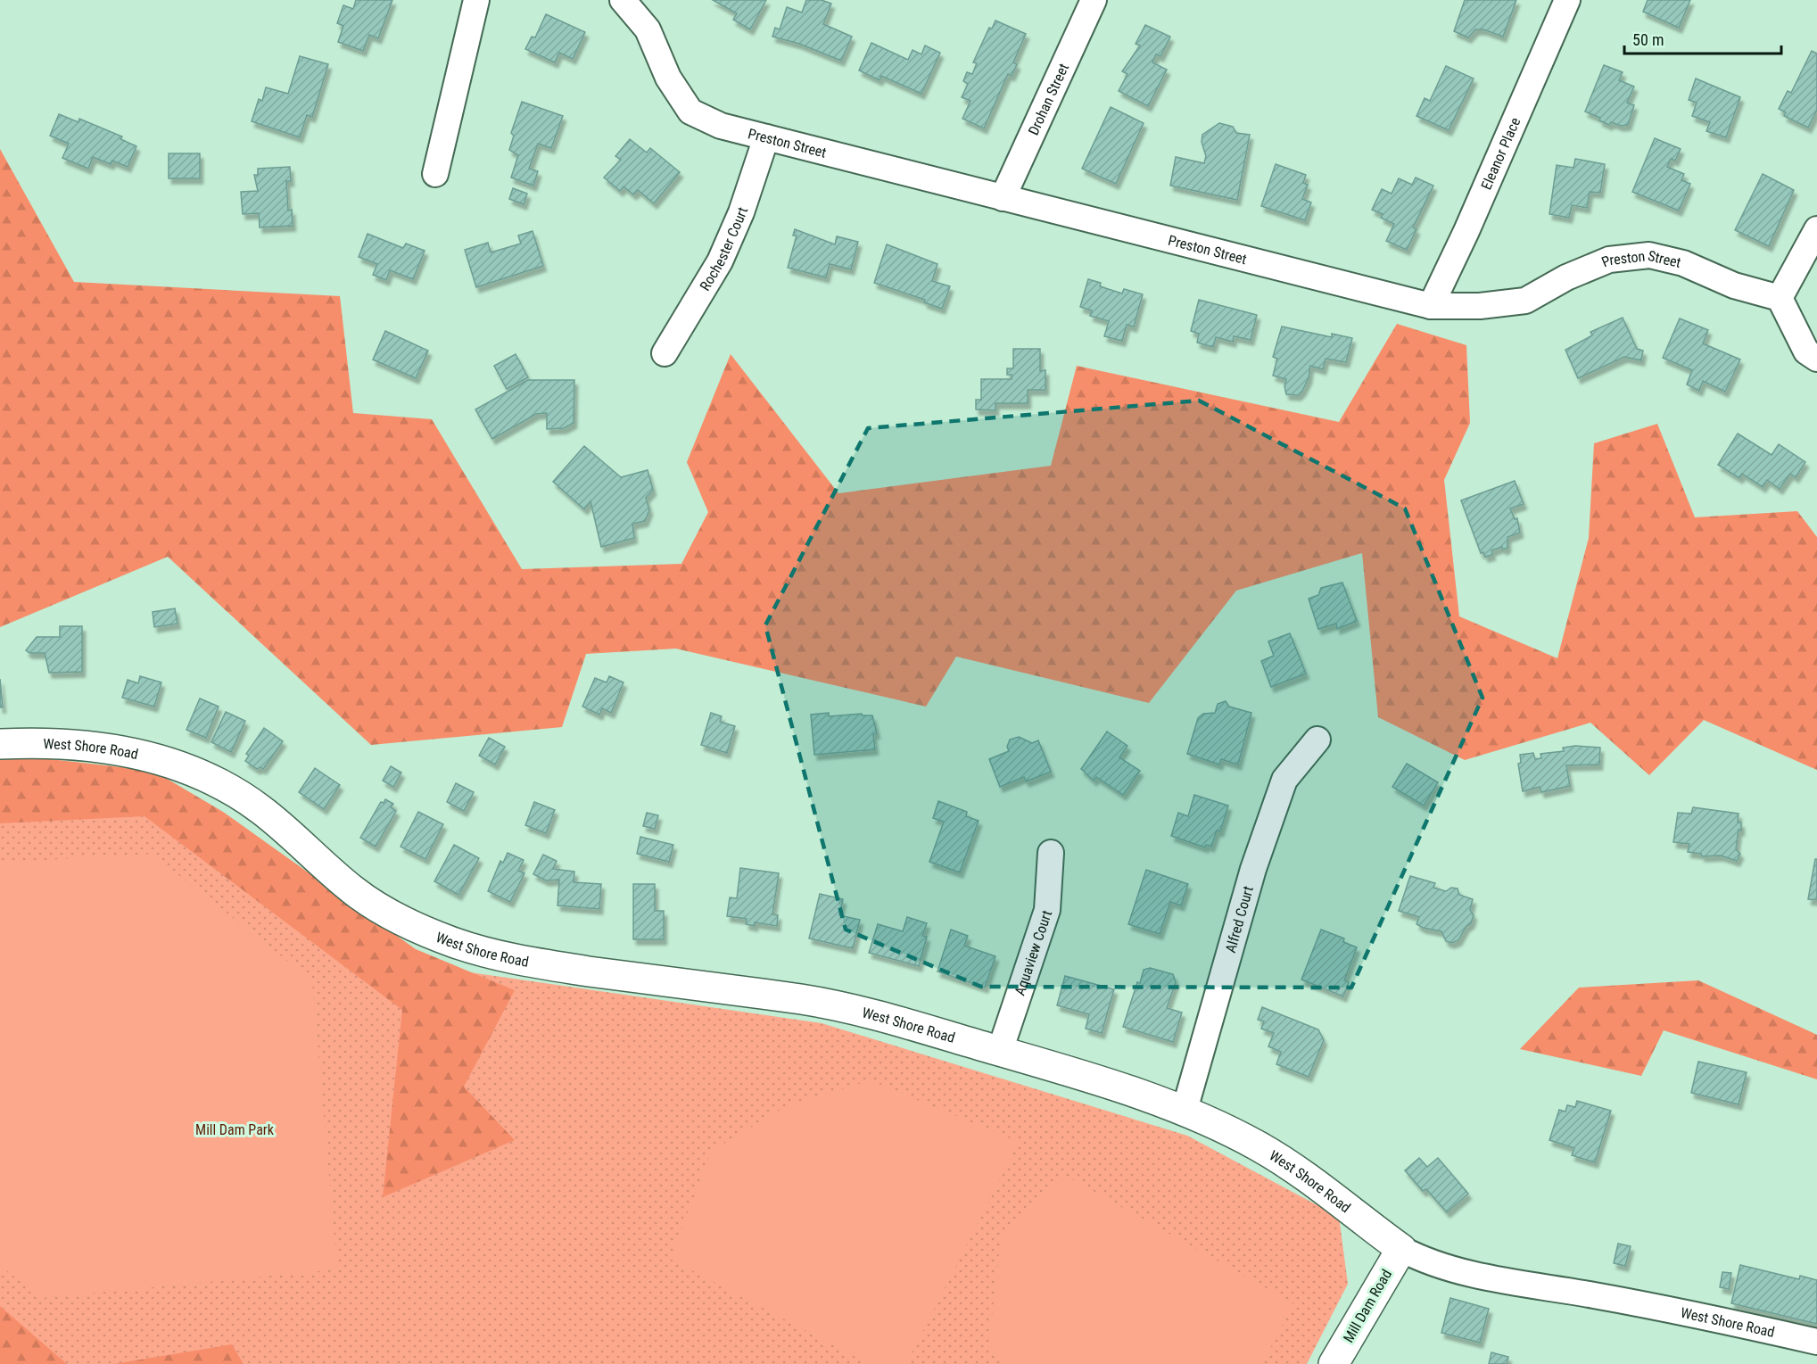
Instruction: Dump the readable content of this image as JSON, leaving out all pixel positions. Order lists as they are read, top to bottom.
{
  "streets": {
    "street": [
      "Drohan Street",
      "Preston Street",
      "Eleanor Place",
      "Rochester Court",
      "West Shore Road",
      "Alfred Court",
      "Aquaview Court",
      "Mill Dam Road"
    ]
  },
  "crossings": [
    ["Drohan Street", "Preston Street"],
    ["Preston Street", "Eleanor Place"],
    ["Preston Street", "Rochester Court"],
    ["West Shore Road", "Alfred Court"],
    ["West Shore Road", "Aquaview Court"],
    ["West Shore Road", "Mill Dam Road"]
  ],
  "parks": ["Mill Dam Park"],
  "scale_bar": "50 m"
}
